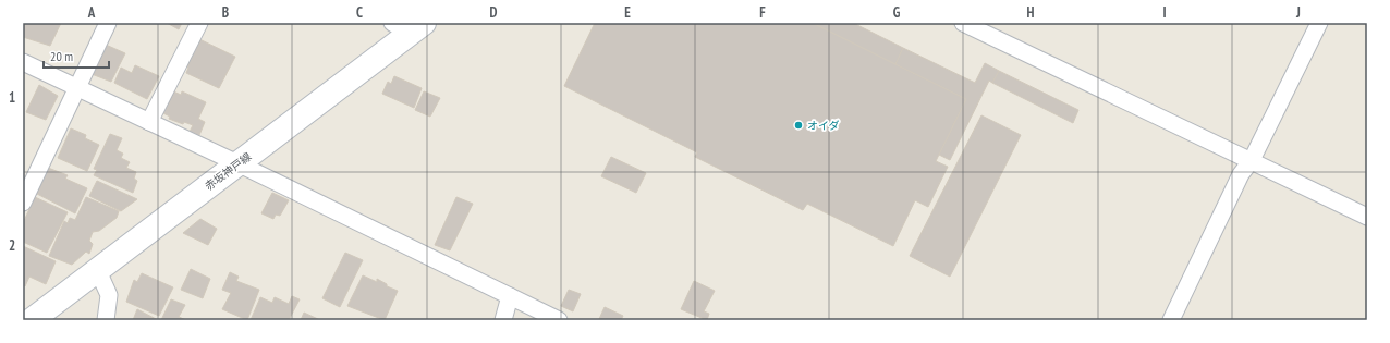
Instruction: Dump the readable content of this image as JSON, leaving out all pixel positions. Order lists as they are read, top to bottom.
{
  "streets": {
    "main road": ["赤坂神戸線"]
  },
  "places": ["オイダ"],
  "scale_bar": "20 m",
  "grid": {
    "columns": [
      "A",
      "B",
      "C",
      "D",
      "E",
      "F",
      "G",
      "H",
      "I",
      "J"
    ],
    "rows": ["1", "2"]
  }
}
